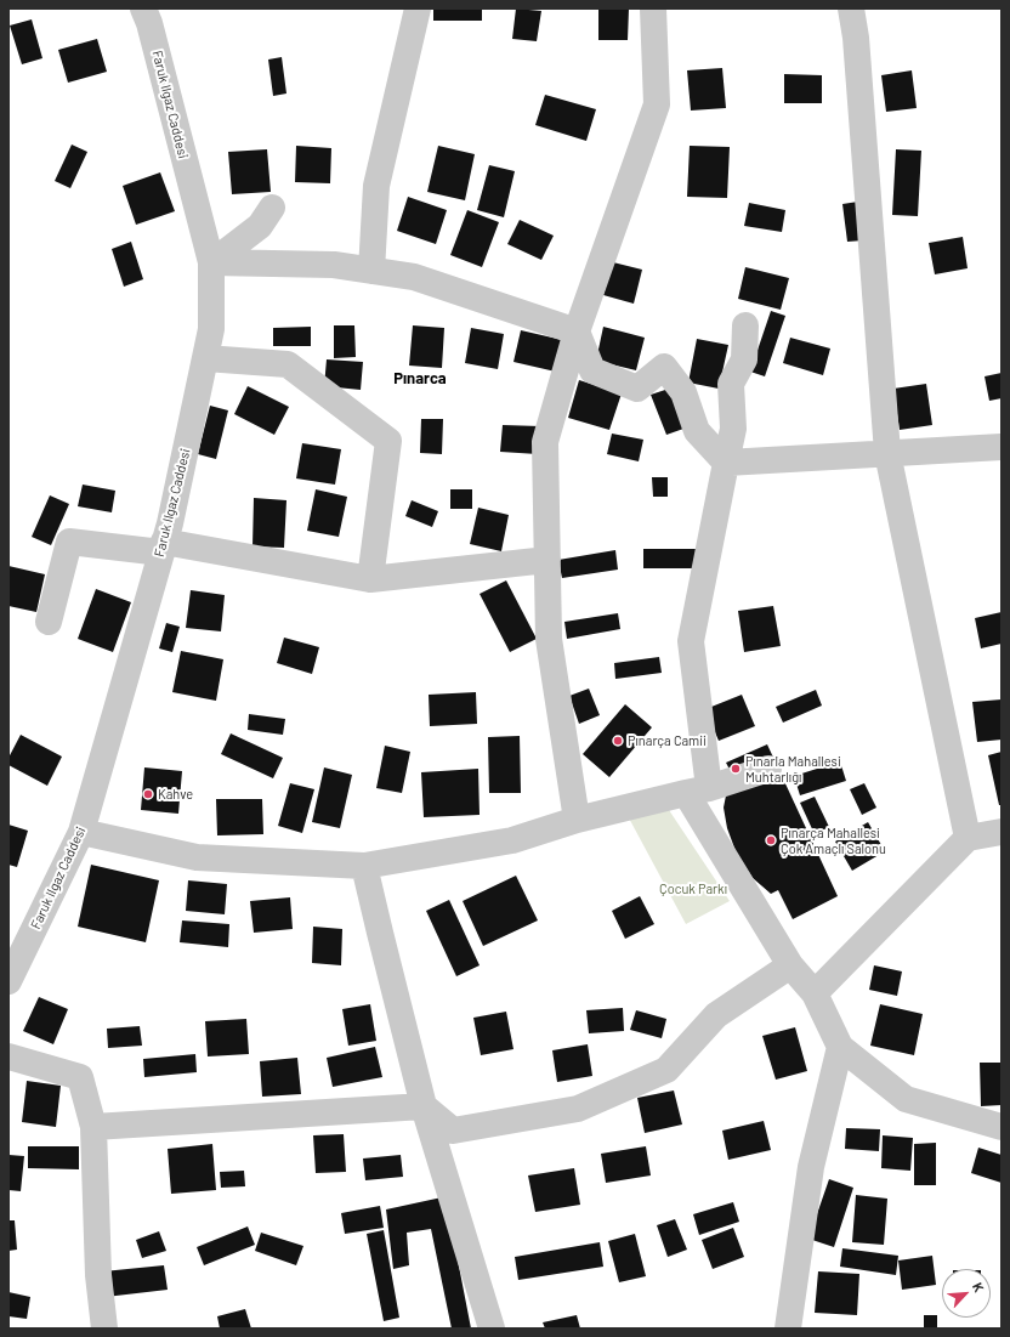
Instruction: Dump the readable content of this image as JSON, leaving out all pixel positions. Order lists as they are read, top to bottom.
{
  "streets": {
    "street": ["Faruk Ilgaz Caddesi"]
  },
  "districts": ["Pınarca"],
  "parks": ["Çocuk Parkı"],
  "places": [
    "Pınarça Camii",
    "Pınarla Mahallesi Muhtarlığı",
    "Kahve",
    "Pınarça Mahallesi Çok Amaçlı Salonu"
  ],
  "north": "top right"
}
